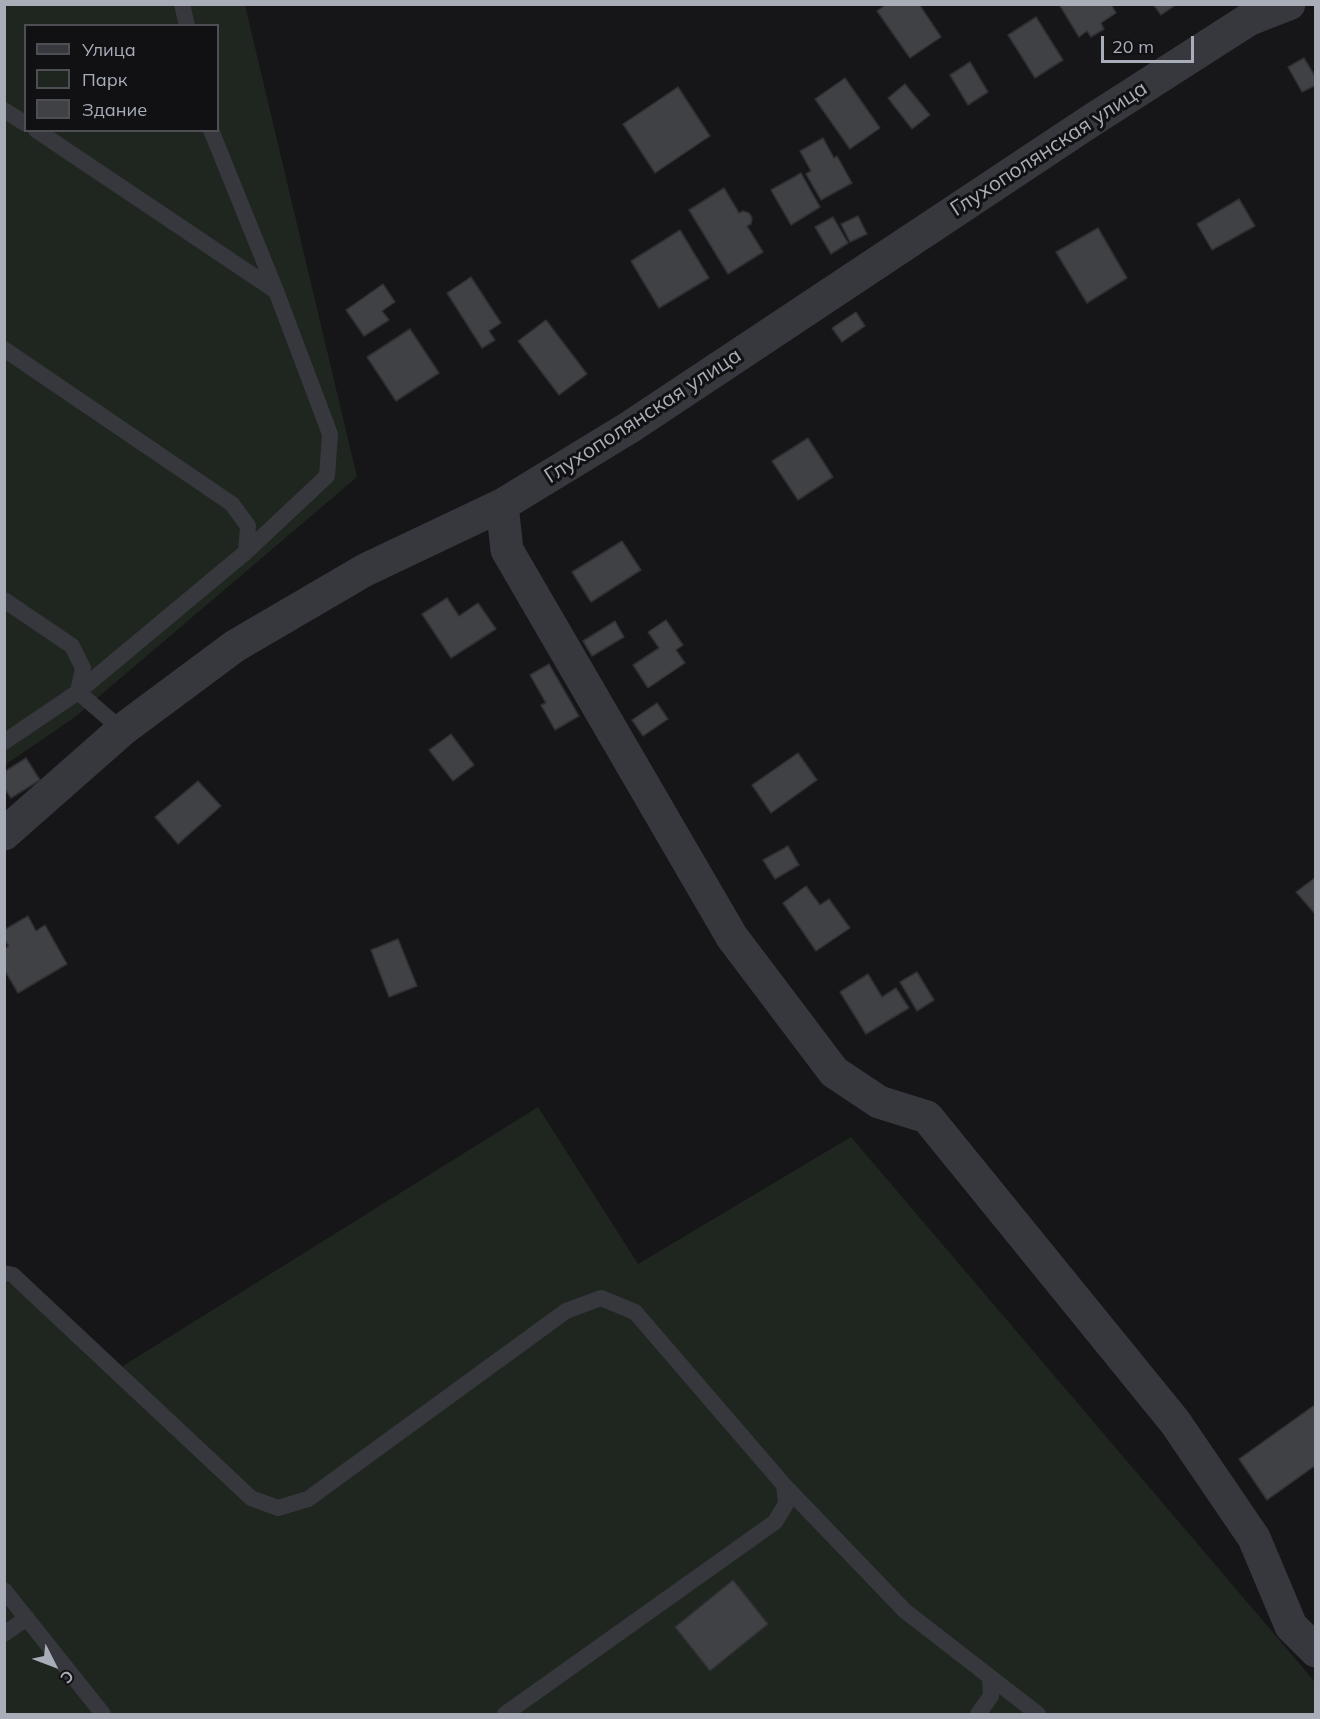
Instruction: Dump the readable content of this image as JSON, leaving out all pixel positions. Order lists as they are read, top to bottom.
{
  "streets": {
    "street": ["Глухополянская улица"]
  },
  "legend": ["Улица", "Парк", "Здание"],
  "scale_bar": "20 m",
  "north": "bottom right"
}
